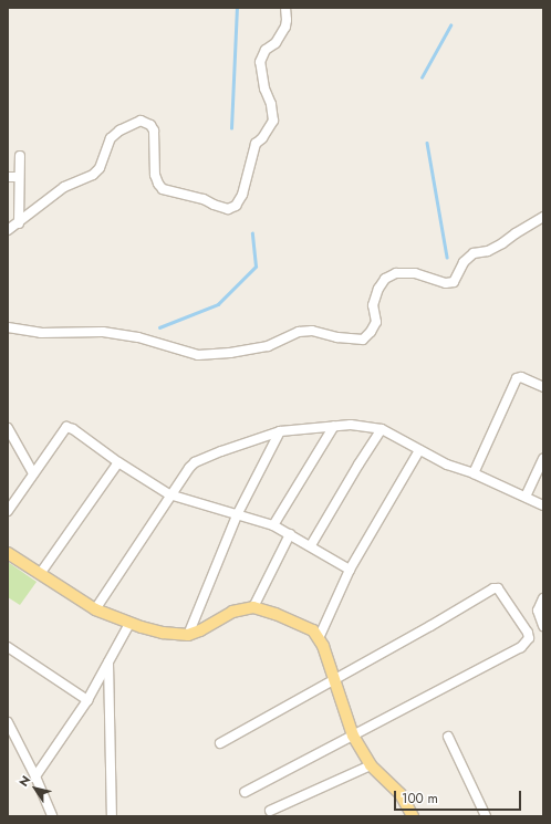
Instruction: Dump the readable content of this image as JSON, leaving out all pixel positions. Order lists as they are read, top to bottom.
{
  "scale_bar": "100 m",
  "north": "top left"
}
